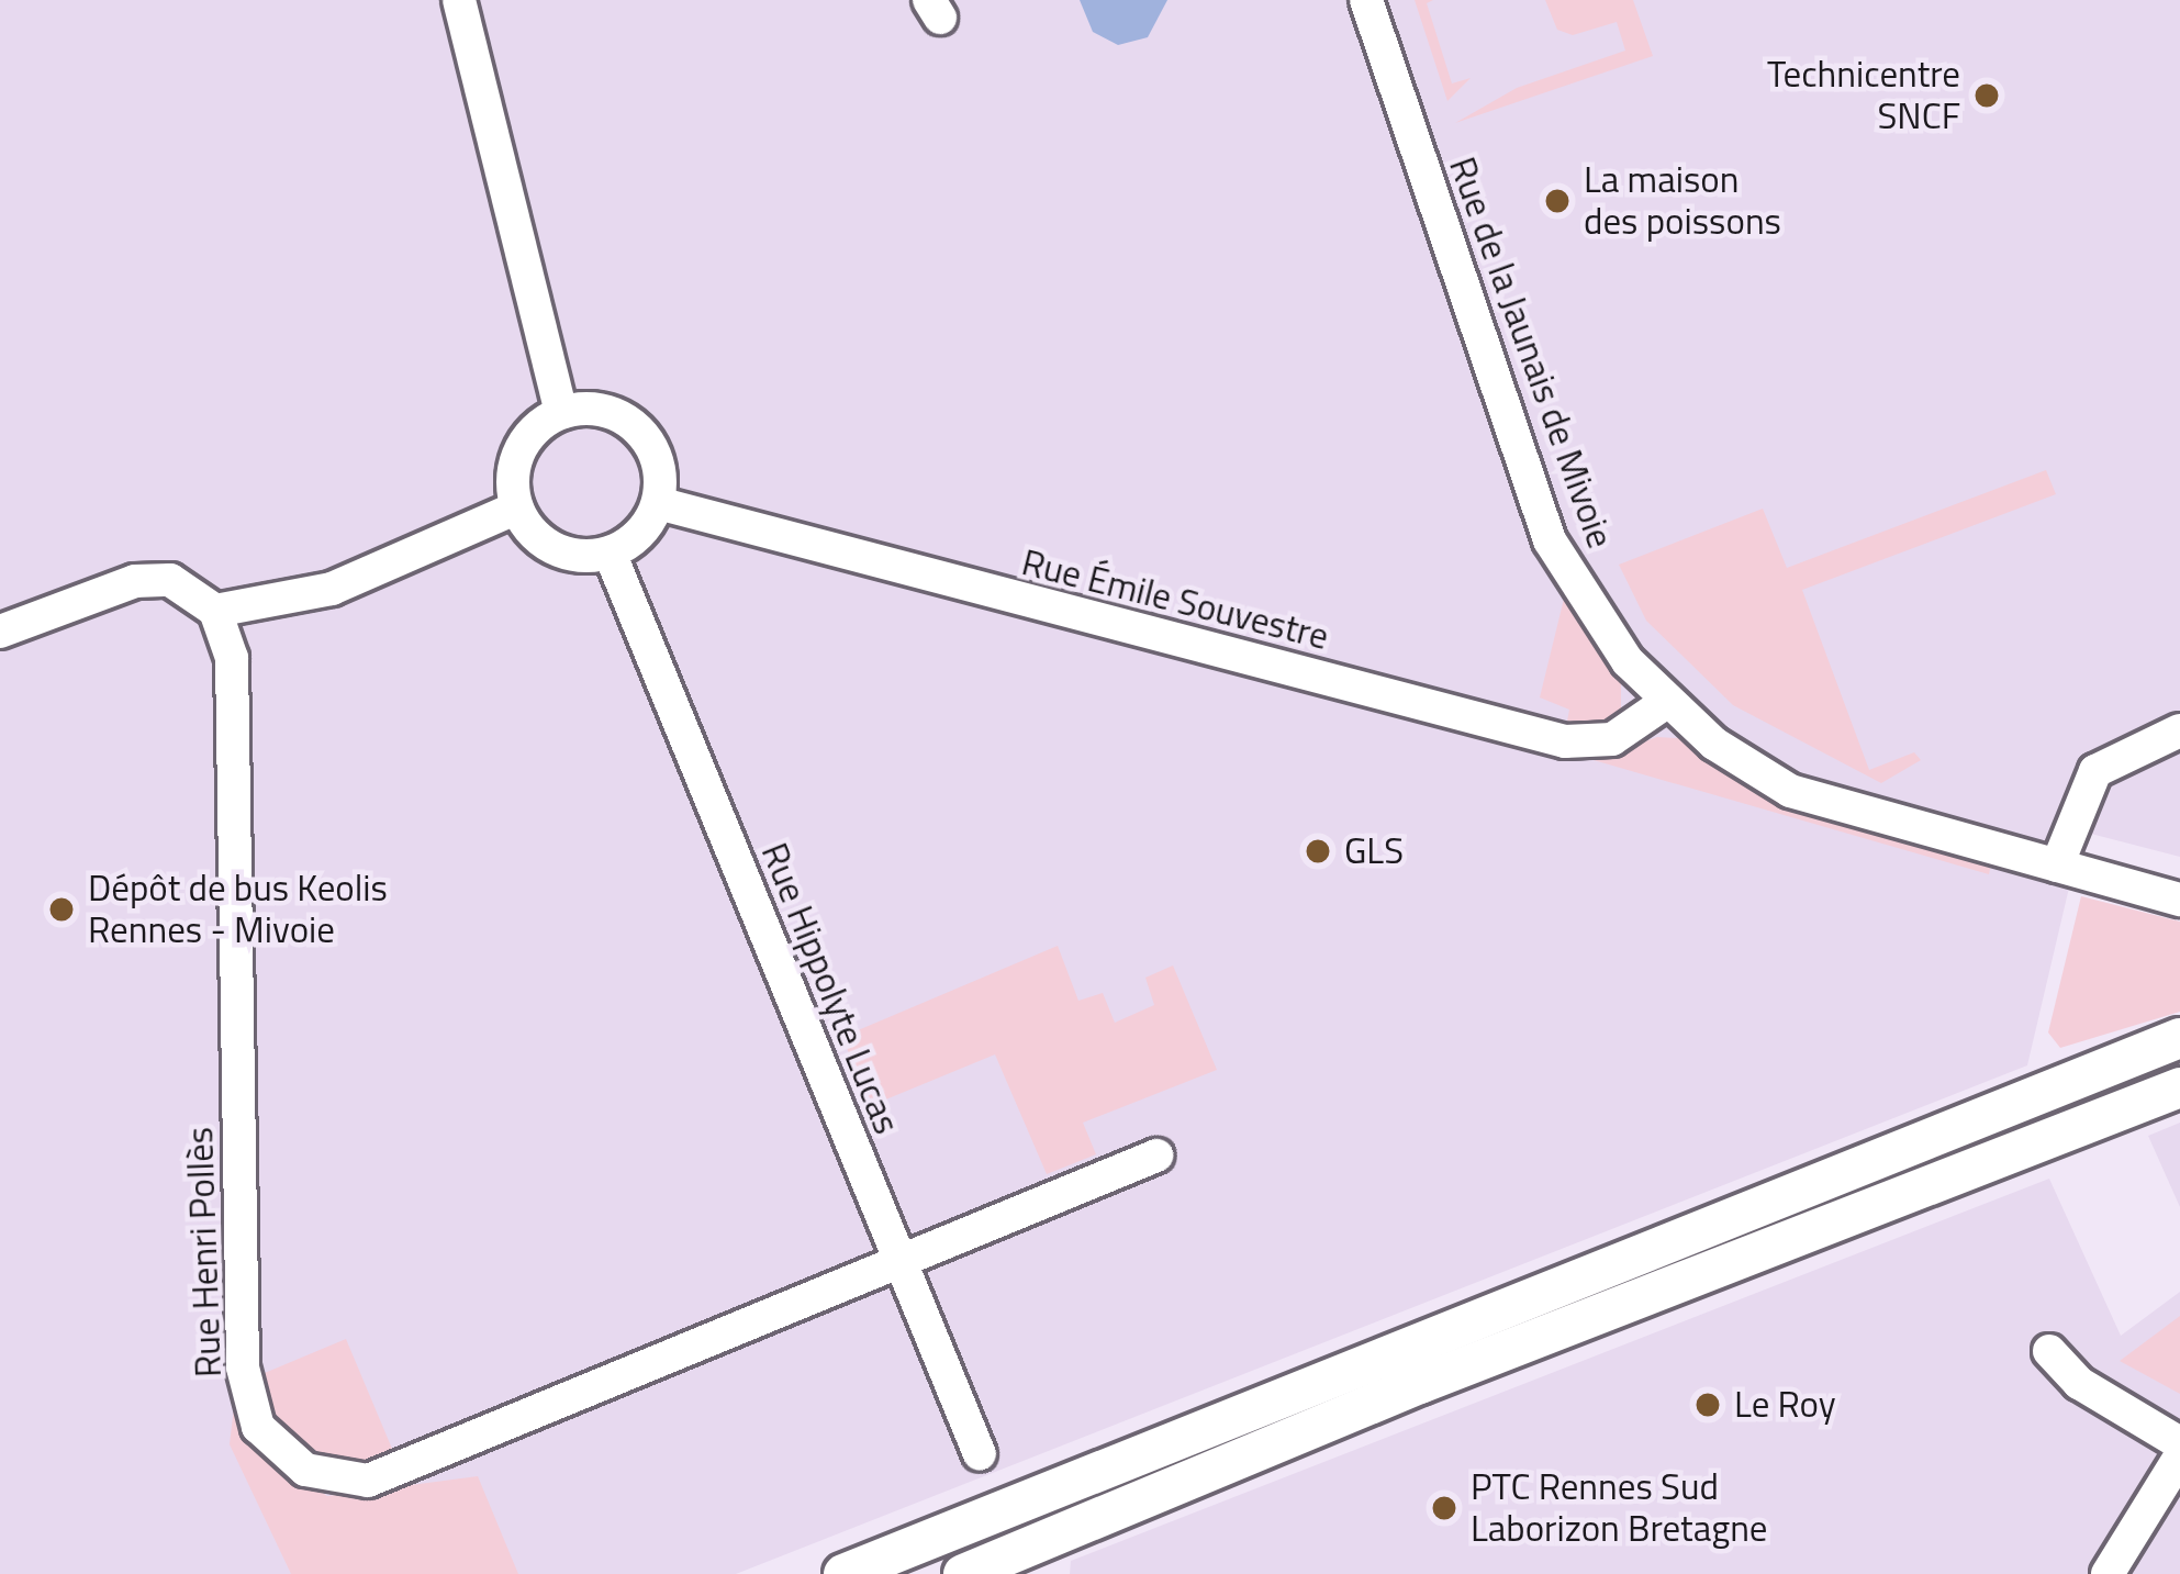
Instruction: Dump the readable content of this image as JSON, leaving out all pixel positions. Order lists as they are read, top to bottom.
{
  "streets": {
    "street": [
      "Rue de la Jaunais de Mivoie",
      "Rue Émile Souvestre",
      "Rue Hippolyte Lucas",
      "Rue Henri Pollès"
    ]
  },
  "crossings": [
    ["Rue de la Jaunais de Mivoie", "Rue Émile Souvestre"],
    ["Rue Émile Souvestre", "Rue Hippolyte Lucas"],
    ["Rue Hippolyte Lucas", "Rue Henri Pollès"]
  ],
  "places": [
    "Technicentre SNCF",
    "La maison des poissons",
    "GLS",
    "Dépôt de bus Keolis Rennes - Mivoie",
    "Le Roy",
    "PTC Rennes Sud Laborizon Bretagne"
  ]
}
